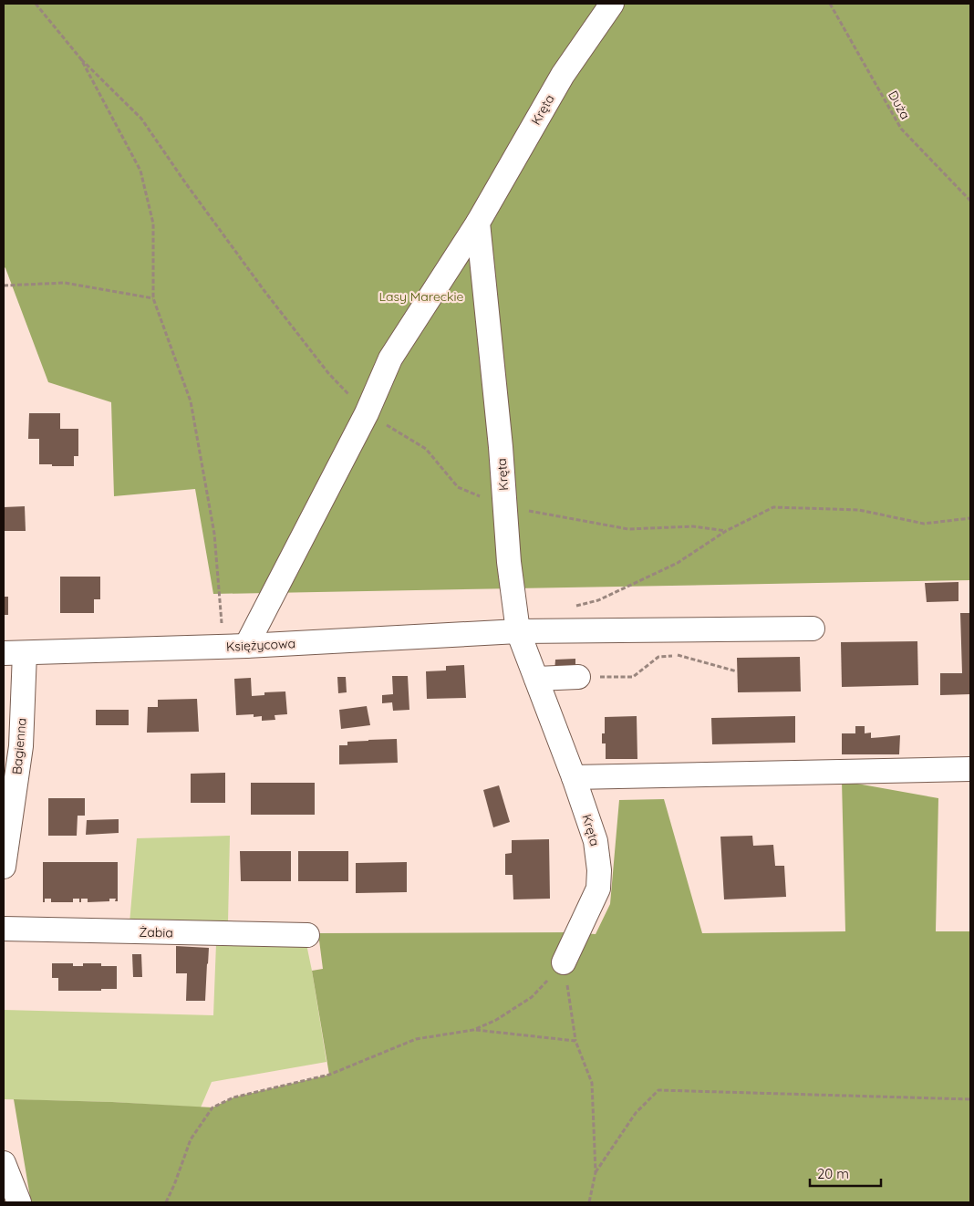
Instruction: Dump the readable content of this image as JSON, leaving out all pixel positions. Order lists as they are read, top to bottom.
{
  "streets": {
    "street": [
      "Kręta",
      "Księżycowa",
      "Bagienna",
      "Żabia"
    ],
    "path": ["Duża"]
  },
  "crossings": [
    ["Kręta", "Księżycowa"],
    ["Księżycowa", "Bagienna"]
  ],
  "parks": ["Lasy Mareckie"],
  "scale_bar": "20 m"
}
